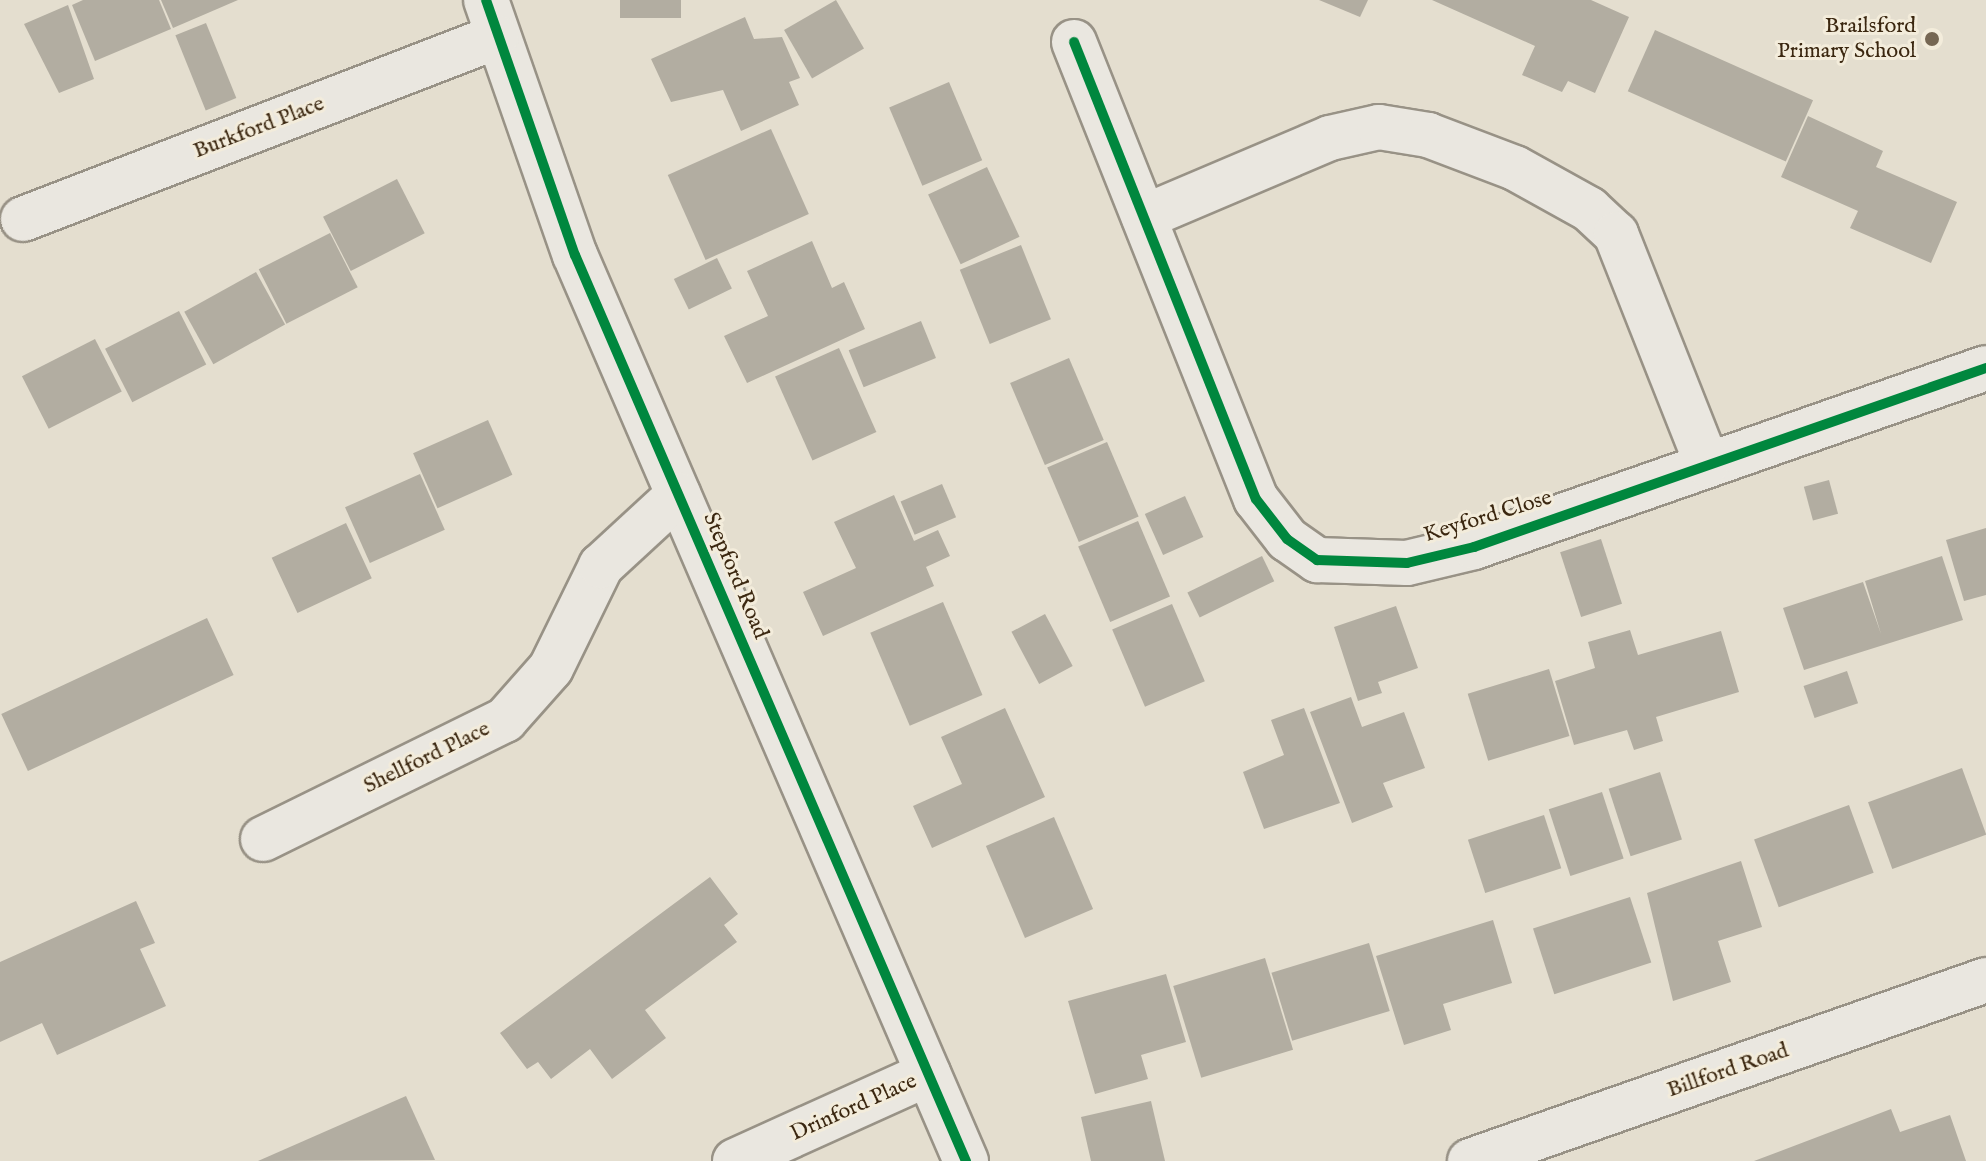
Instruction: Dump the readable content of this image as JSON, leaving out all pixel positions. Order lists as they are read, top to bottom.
{
  "streets": {
    "street": [
      "Burkford Place",
      "Keyford Close",
      "Stepford Road",
      "Shellford Place",
      "Billford Road",
      "Drinford Place"
    ]
  },
  "crossings": [
    ["Burkford Place", "Stepford Road"],
    ["Stepford Road", "Shellford Place"],
    ["Stepford Road", "Drinford Place"]
  ],
  "places": ["Brailsford Primary School"]
}
